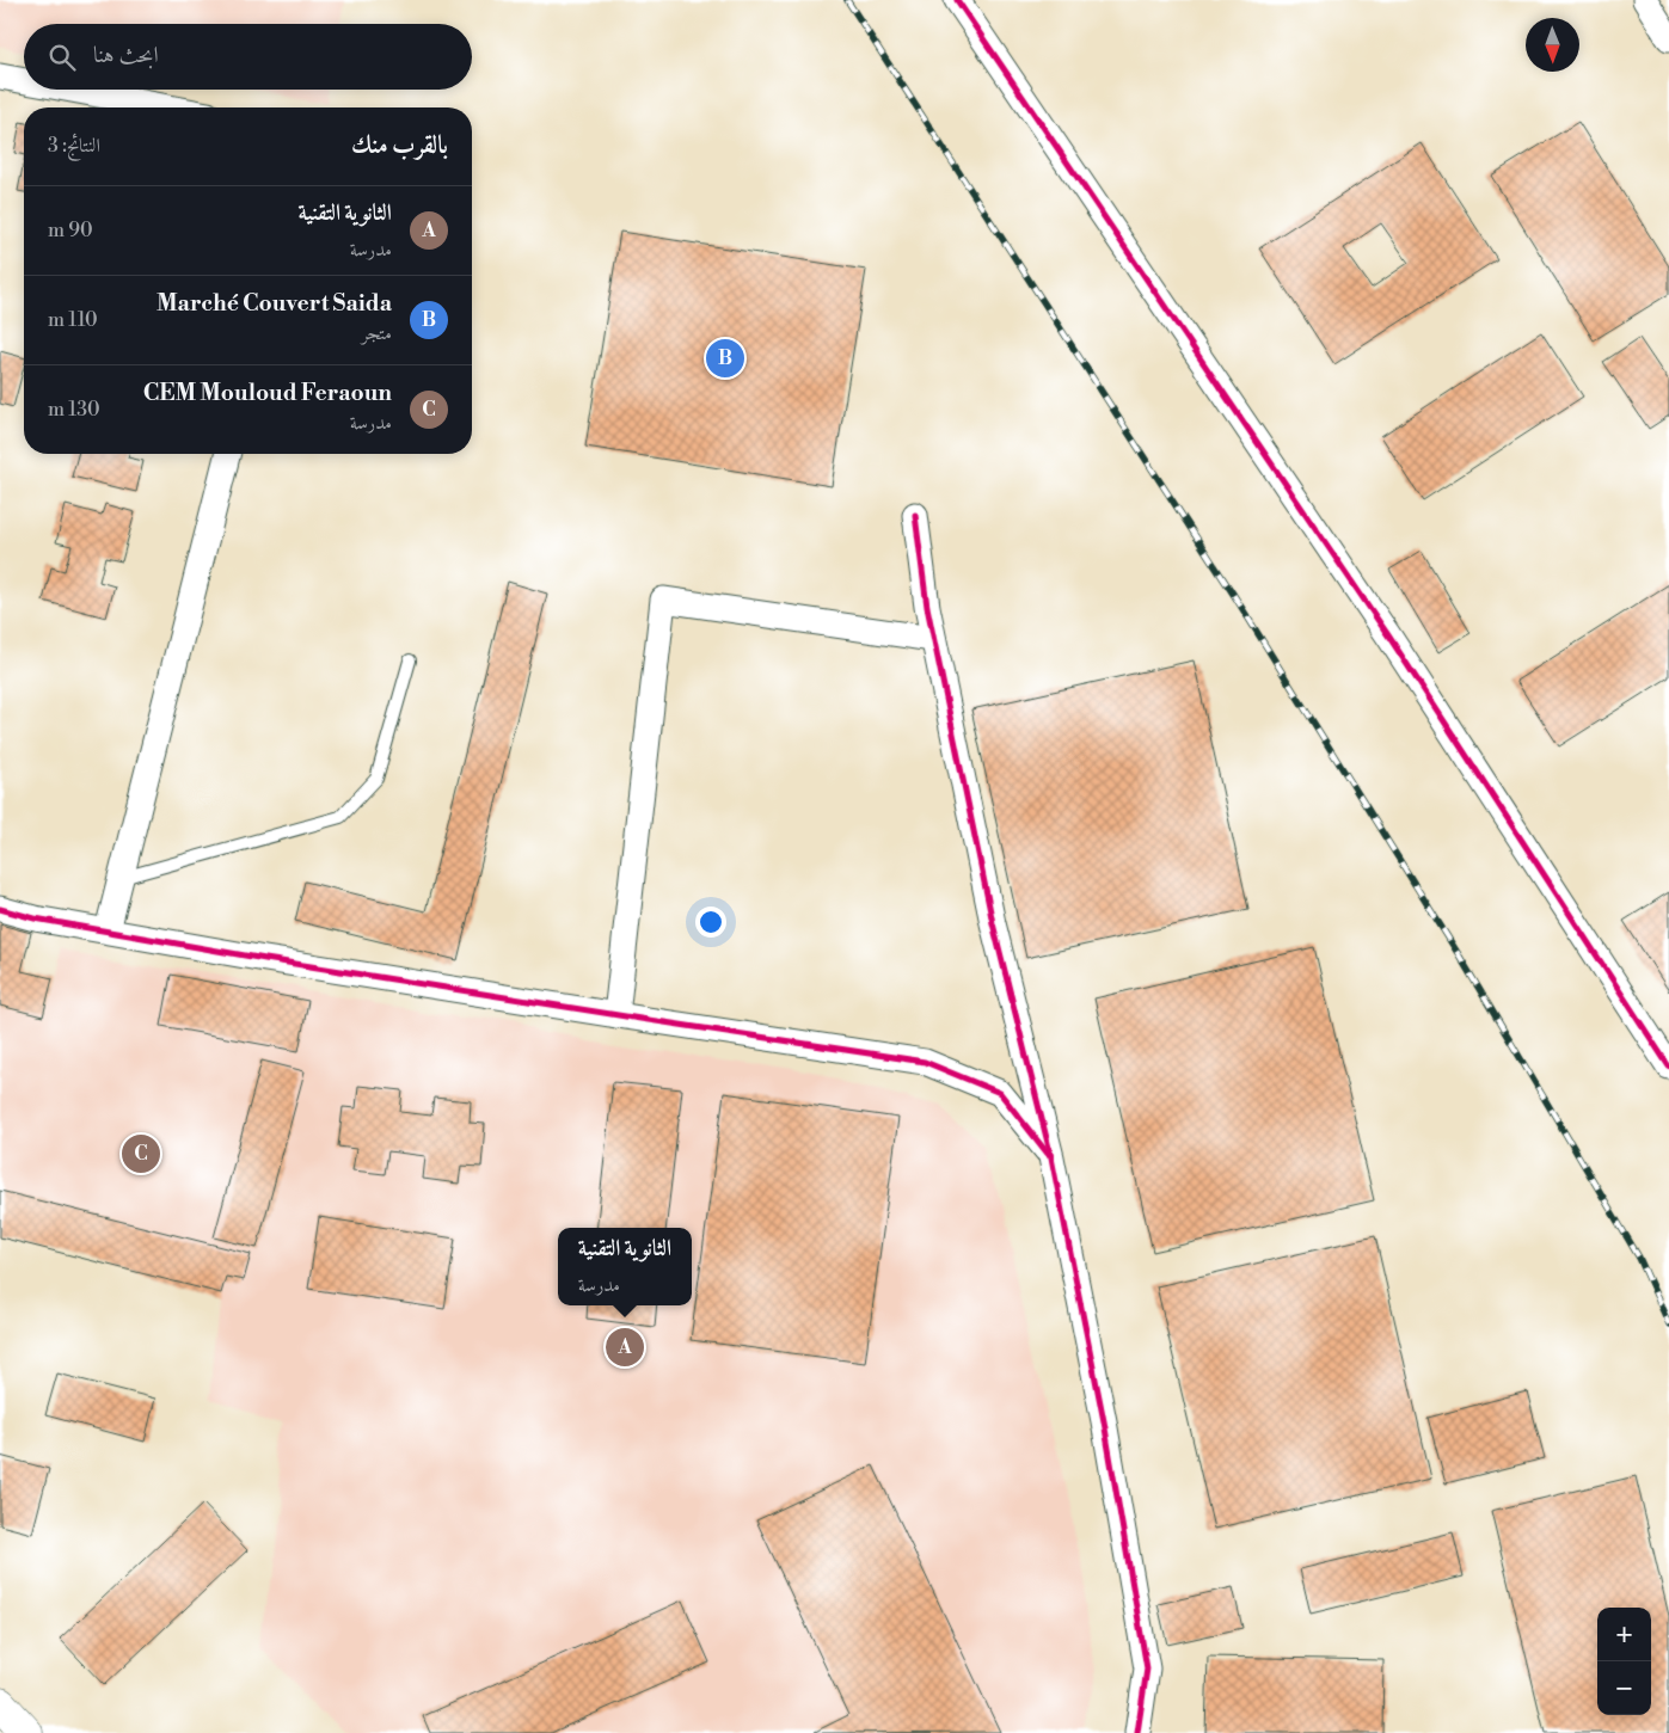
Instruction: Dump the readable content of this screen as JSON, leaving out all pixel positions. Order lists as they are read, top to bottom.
{
  "north": "bottom",
  "page": {
    "search": "ابحث هنا",
    "heading": ["بالقرب منك", "النتائج: 3"],
    "list": [
      {
        "mark": "A",
        "name": "الثانوية التقنية",
        "note": "مدرسة",
        "value": "90 m"
      },
      {
        "mark": "B",
        "name": "Marché Couvert Saida",
        "note": "متجر",
        "value": "110 m"
      },
      {
        "mark": "C",
        "name": "CEM Mouloud Feraoun",
        "note": "مدرسة",
        "value": "130 m"
      }
    ],
    "pins": ["B", "C", "A"],
    "popup": ["الثانوية التقنية", "مدرسة"],
    "map_buttons": ["+", "−"]
  }
}
